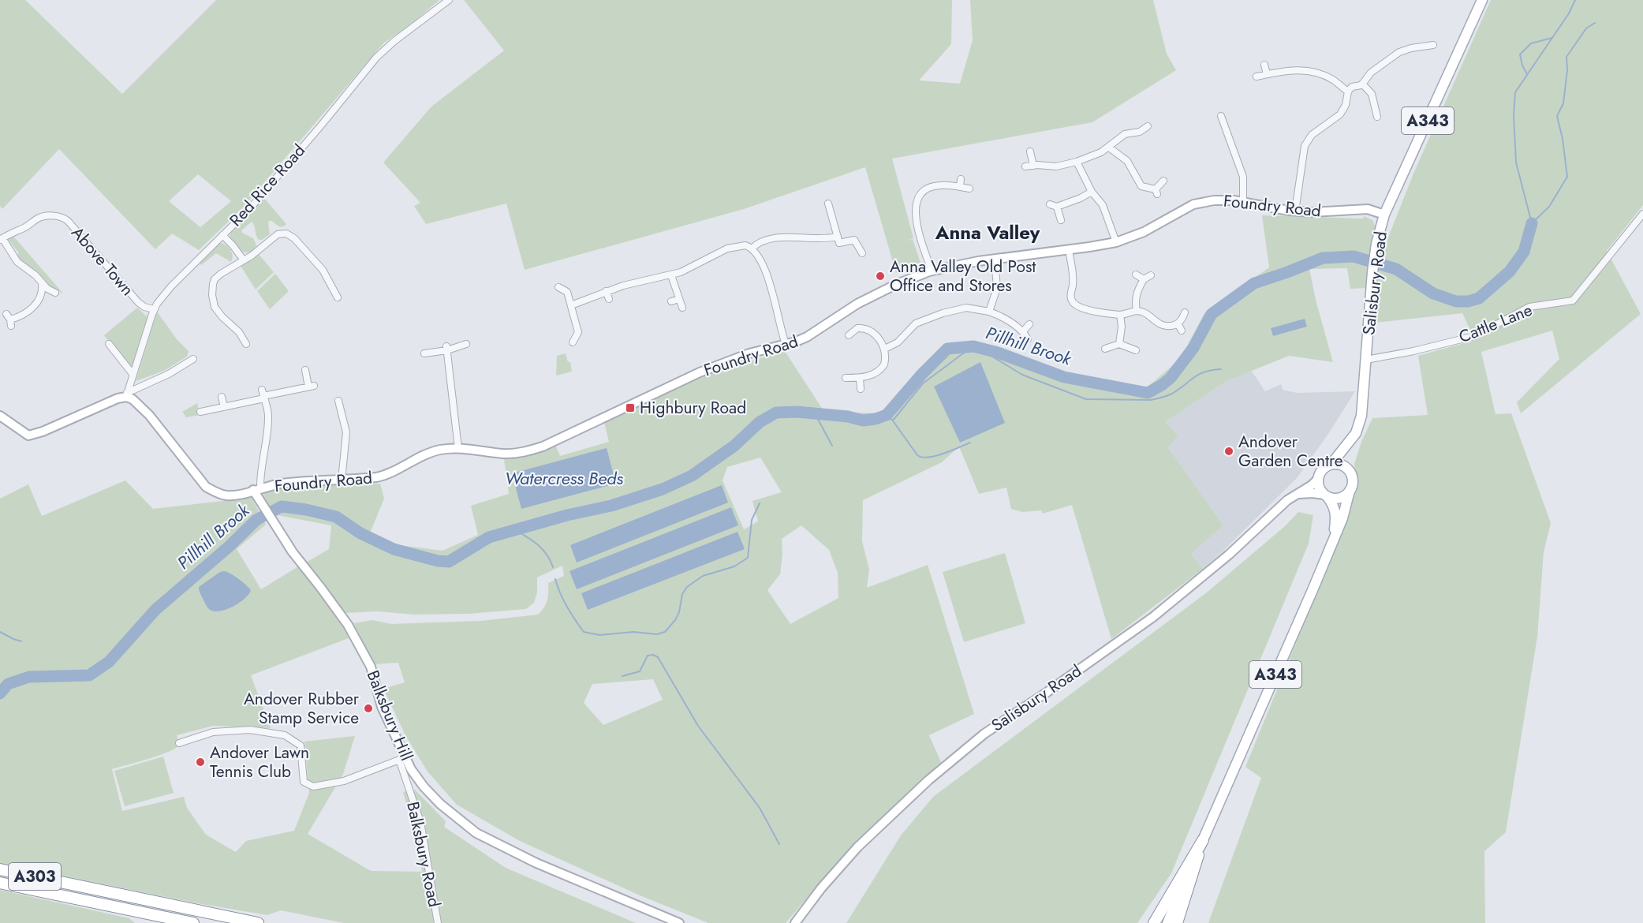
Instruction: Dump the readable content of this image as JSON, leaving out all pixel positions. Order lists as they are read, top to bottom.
{
  "streets": {
    "highway": ["A303"],
    "main road": ["A343", "Salisbury Road"],
    "street": [
      "Red Rice Road",
      "Foundry Road",
      "Above Town",
      "Cattle Lane",
      "Balksbury Hill",
      "Balksbury Road"
    ]
  },
  "crossings": [
    ["A343", "Salisbury Road"],
    ["Red Rice Road", "Foundry Road"],
    ["Red Rice Road", "Above Town"],
    ["Foundry Road", "Salisbury Road"],
    ["Foundry Road", "Balksbury Hill"],
    ["Salisbury Road", "Cattle Lane"],
    ["Balksbury Hill", "Balksbury Road"]
  ],
  "districts": ["Anna Valley"],
  "water": ["Pillhill Brook", "Watercress Beds"],
  "places": {
    "other": [
      "Anna Valley Old Post Office and Stores",
      "Andover Garden Centre",
      "Andover Rubber Stamp Service",
      "Andover Lawn Tennis Club"
    ],
    "transit": ["Highbury Road"]
  }
}
